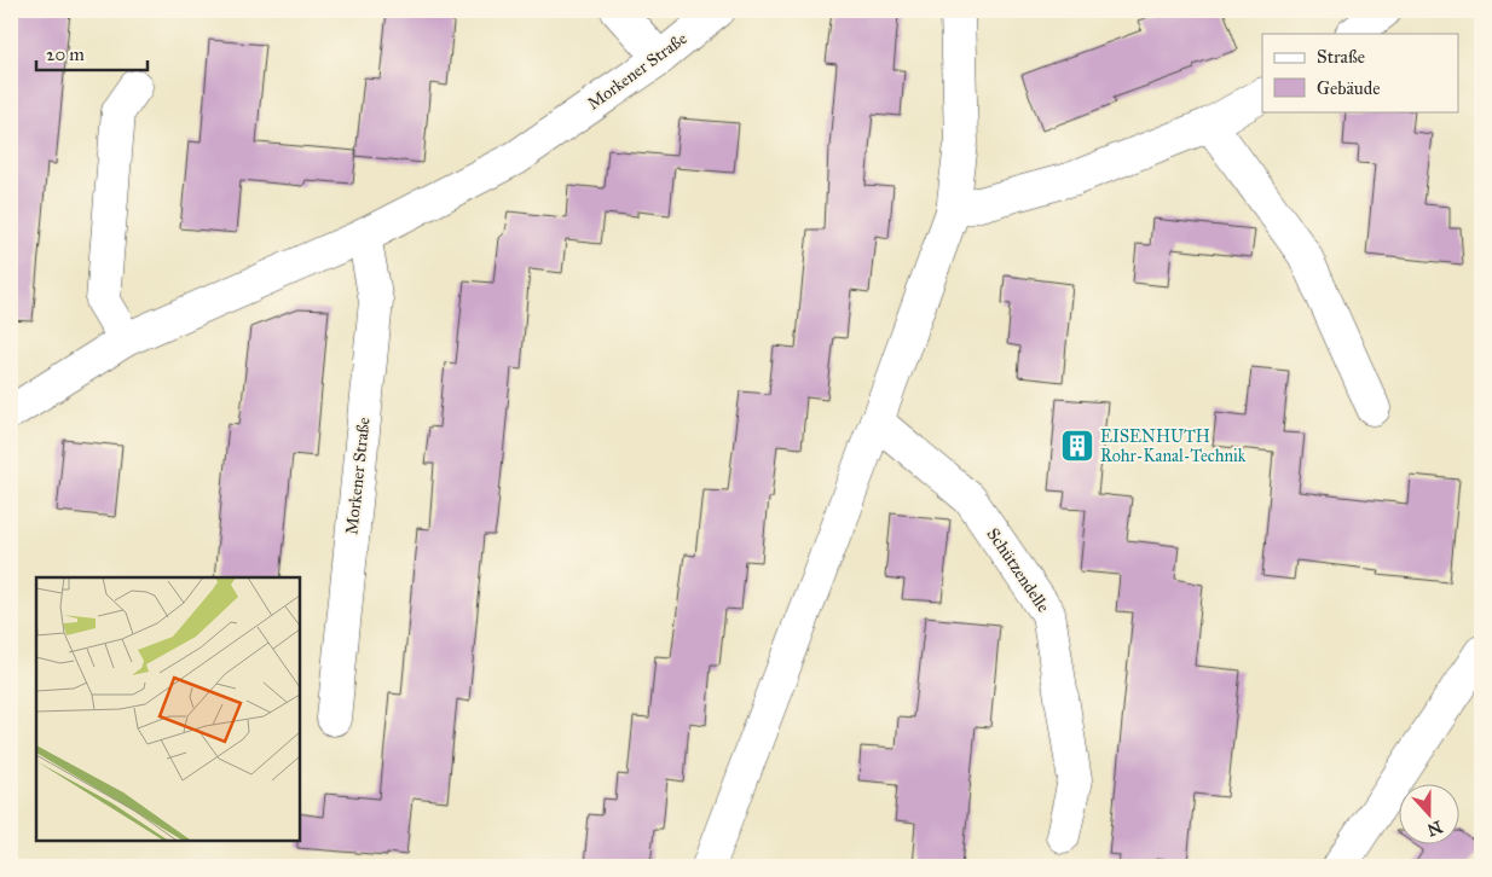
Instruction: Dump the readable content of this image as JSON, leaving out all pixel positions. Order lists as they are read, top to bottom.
{
  "streets": {
    "street": ["Morkener Straße", "Schützendelle"]
  },
  "places": {
    "building": ["EISENHUTH Rohr-Kanal-Technik"]
  },
  "legend": ["Straße", "Gebäude"],
  "scale_bar": "20 m",
  "north": "bottom"
}
